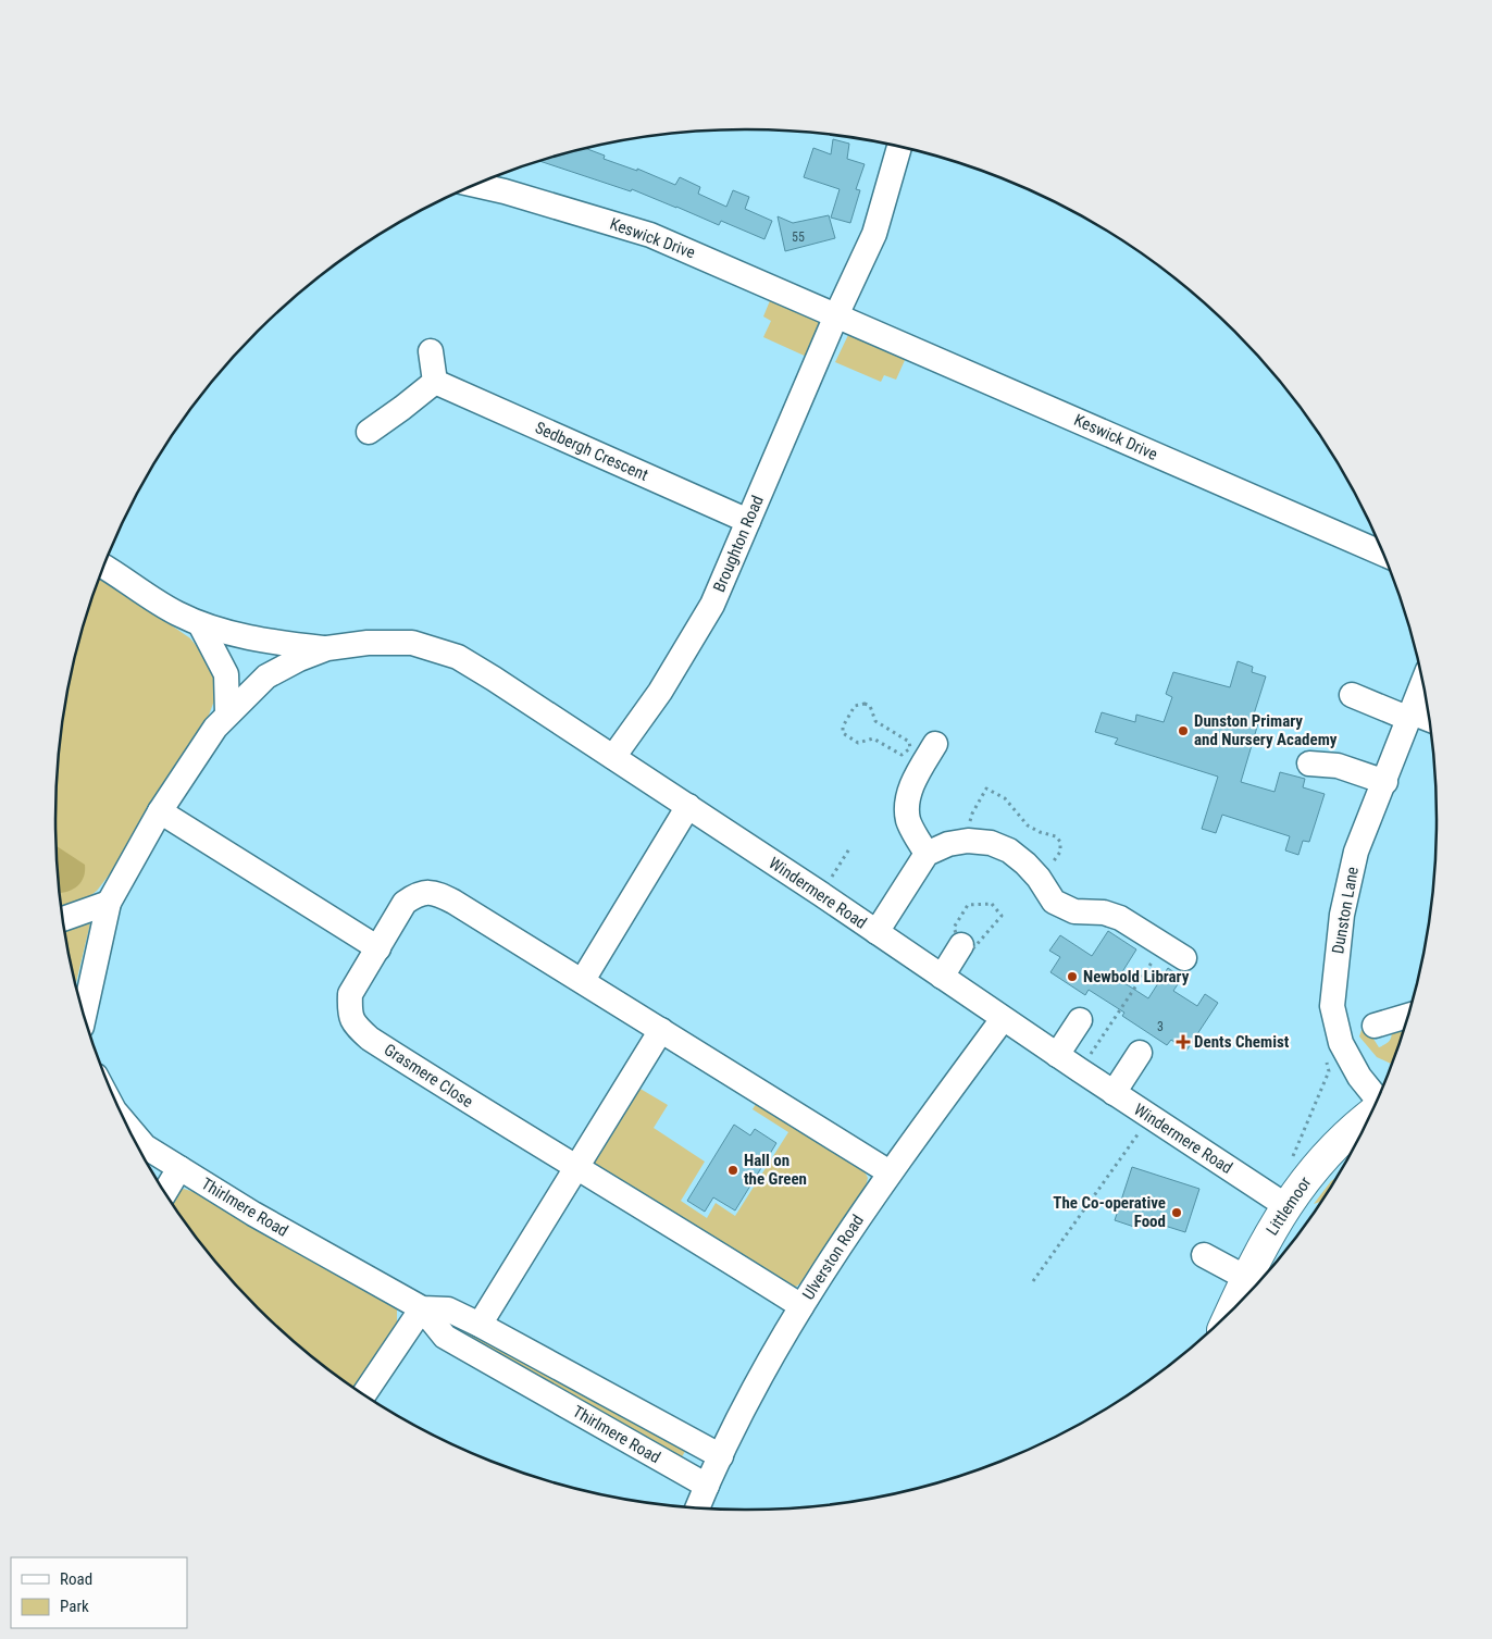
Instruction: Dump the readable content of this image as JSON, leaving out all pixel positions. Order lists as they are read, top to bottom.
{
  "streets": {
    "main road": ["Littlemoor"],
    "street": [
      "Keswick Drive",
      "Sedbergh Crescent",
      "Broughton Road",
      "Windermere Road",
      "Dunston Lane",
      "Grasmere Close",
      "Thirlmere Road",
      "Ulverston Road"
    ]
  },
  "crossings": [
    ["Keswick Drive", "Broughton Road"],
    ["Sedbergh Crescent", "Broughton Road"],
    ["Broughton Road", "Windermere Road"],
    ["Windermere Road", "Littlemoor"],
    ["Windermere Road", "Ulverston Road"],
    ["Grasmere Close", "Ulverston Road"],
    ["Thirlmere Road", "Ulverston Road"]
  ],
  "places": {
    "other": [
      "Dunston Primary and Nursery Academy",
      "Newbold Library",
      "Hall on the Green",
      "The Co-operative Food"
    ],
    "health": ["Dents Chemist"]
  },
  "house_numbers": ["55", "3"],
  "legend": ["Road", "Park"]
}
